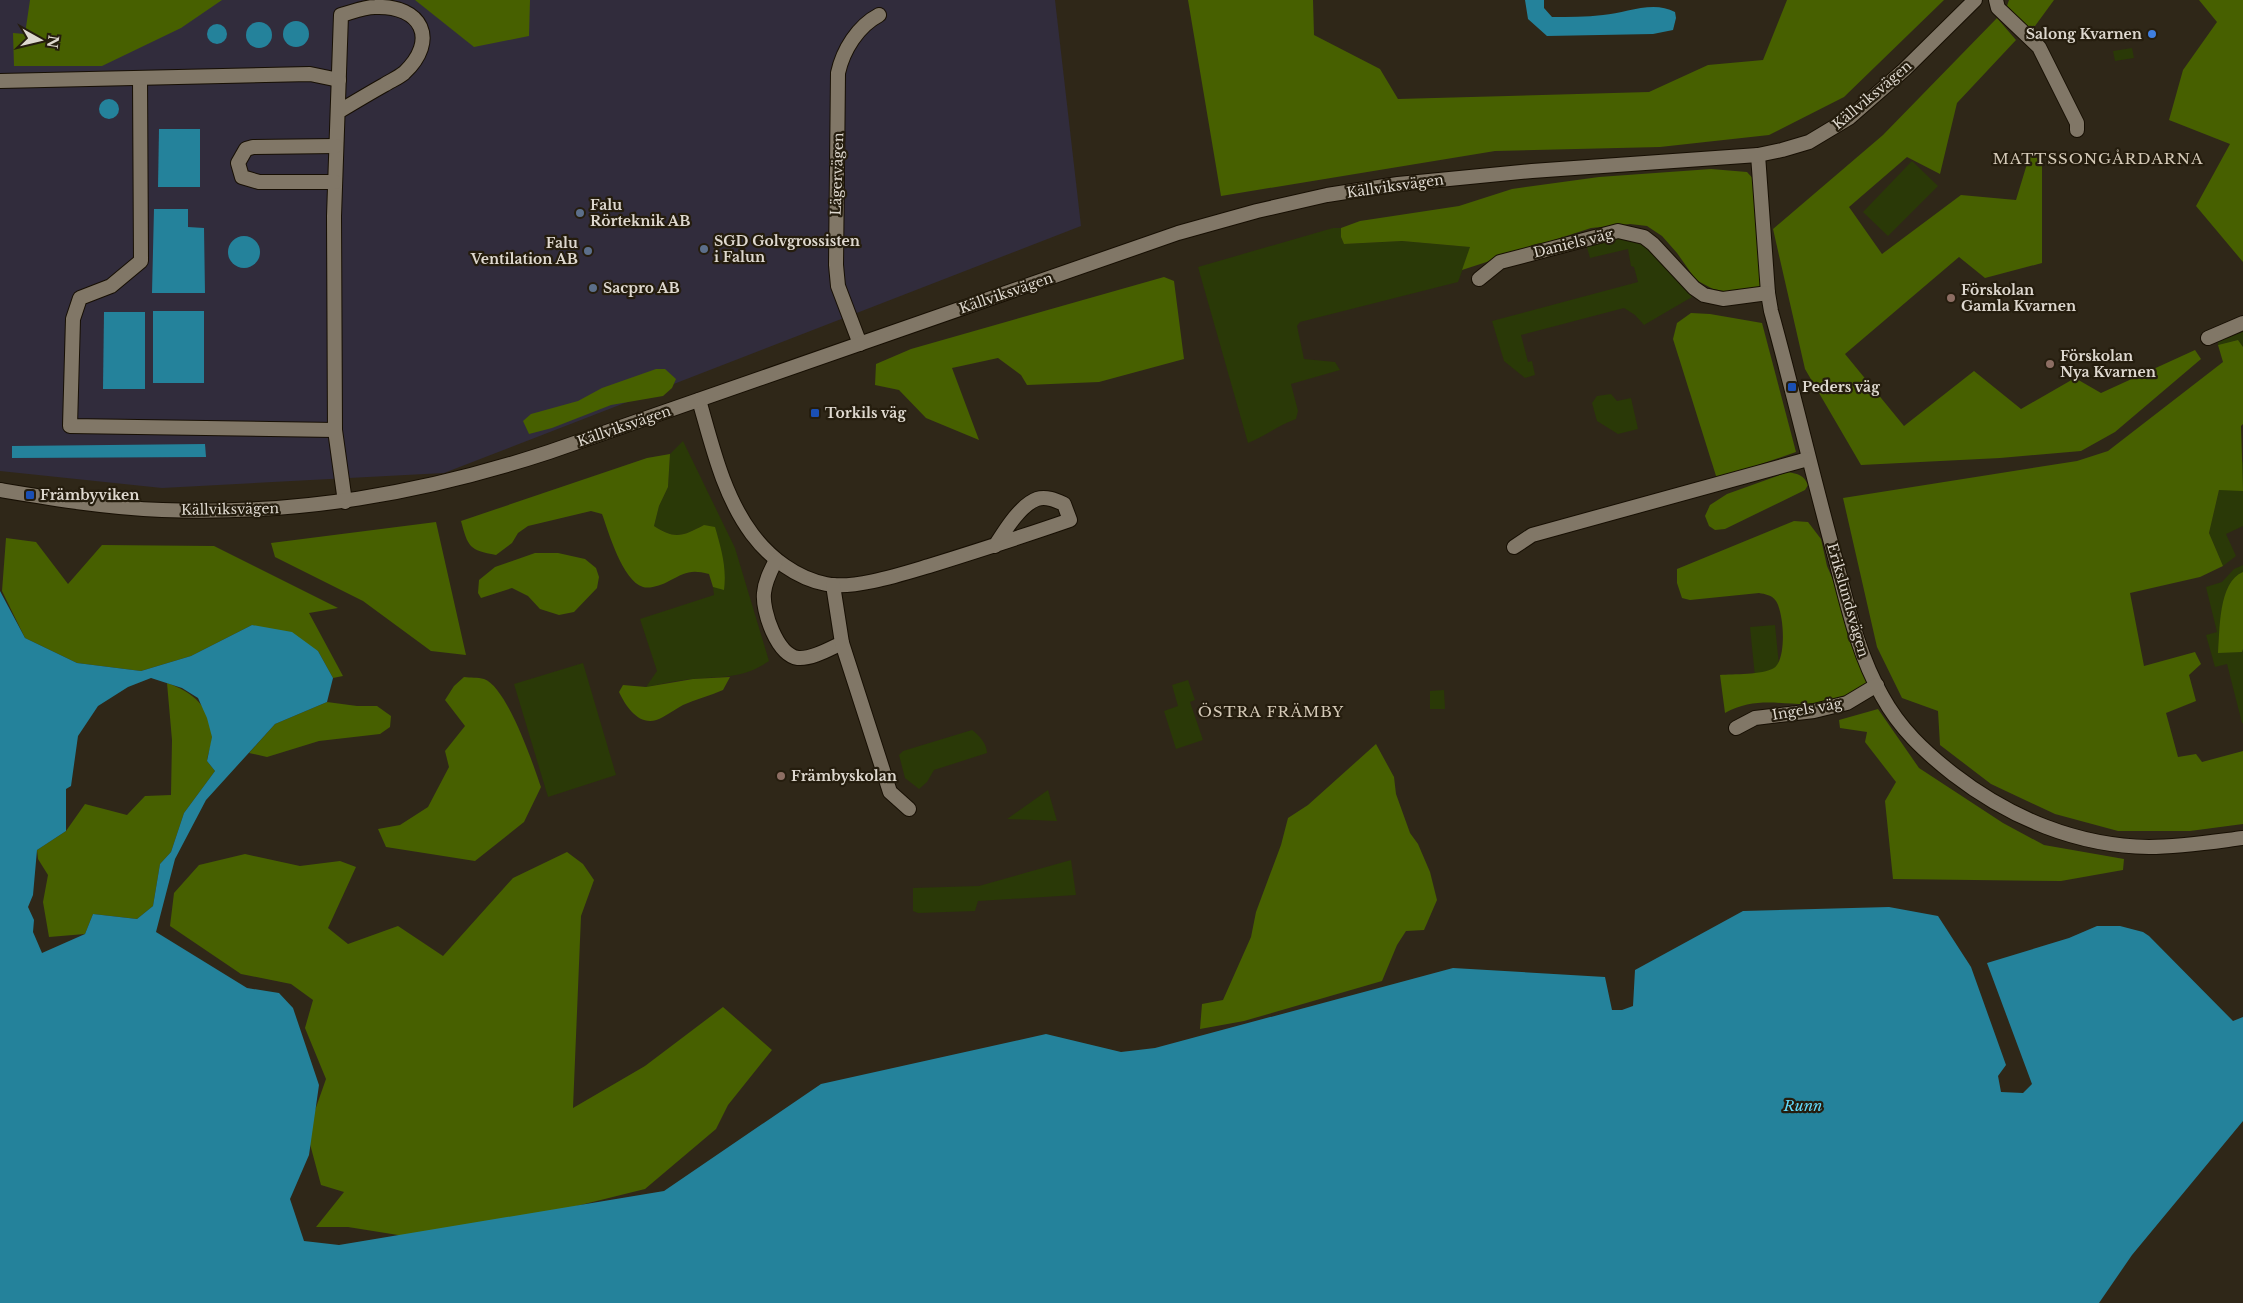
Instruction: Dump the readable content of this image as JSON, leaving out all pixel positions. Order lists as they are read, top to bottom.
{
  "streets": {
    "street": [
      "Källviksvägen",
      "Lägervägen",
      "Daniels väg",
      "Erikslundsvägen",
      "Ingels väg"
    ]
  },
  "crossings": [
    ["Källviksvägen", "Lägervägen"],
    ["Källviksvägen", "Erikslundsvägen"],
    ["Daniels väg", "Erikslundsvägen"],
    ["Erikslundsvägen", "Ingels väg"]
  ],
  "districts": ["MATTSSONGÅRDARNA", "ÖSTRA FRÄMBY"],
  "water": ["Runn"],
  "places": {
    "other": [
      "Salong Kvarnen",
      "Falu Rörteknik AB",
      "SGD Golvgrossisten i Falun",
      "Falu Ventilation AB",
      "Sacpro AB",
      "Förskolan Gamla Kvarnen",
      "Förskolan Nya Kvarnen",
      "Främbyskolan"
    ],
    "transit": ["Peders väg", "Torkils väg", "Främbyviken"]
  },
  "north": "right"
}
